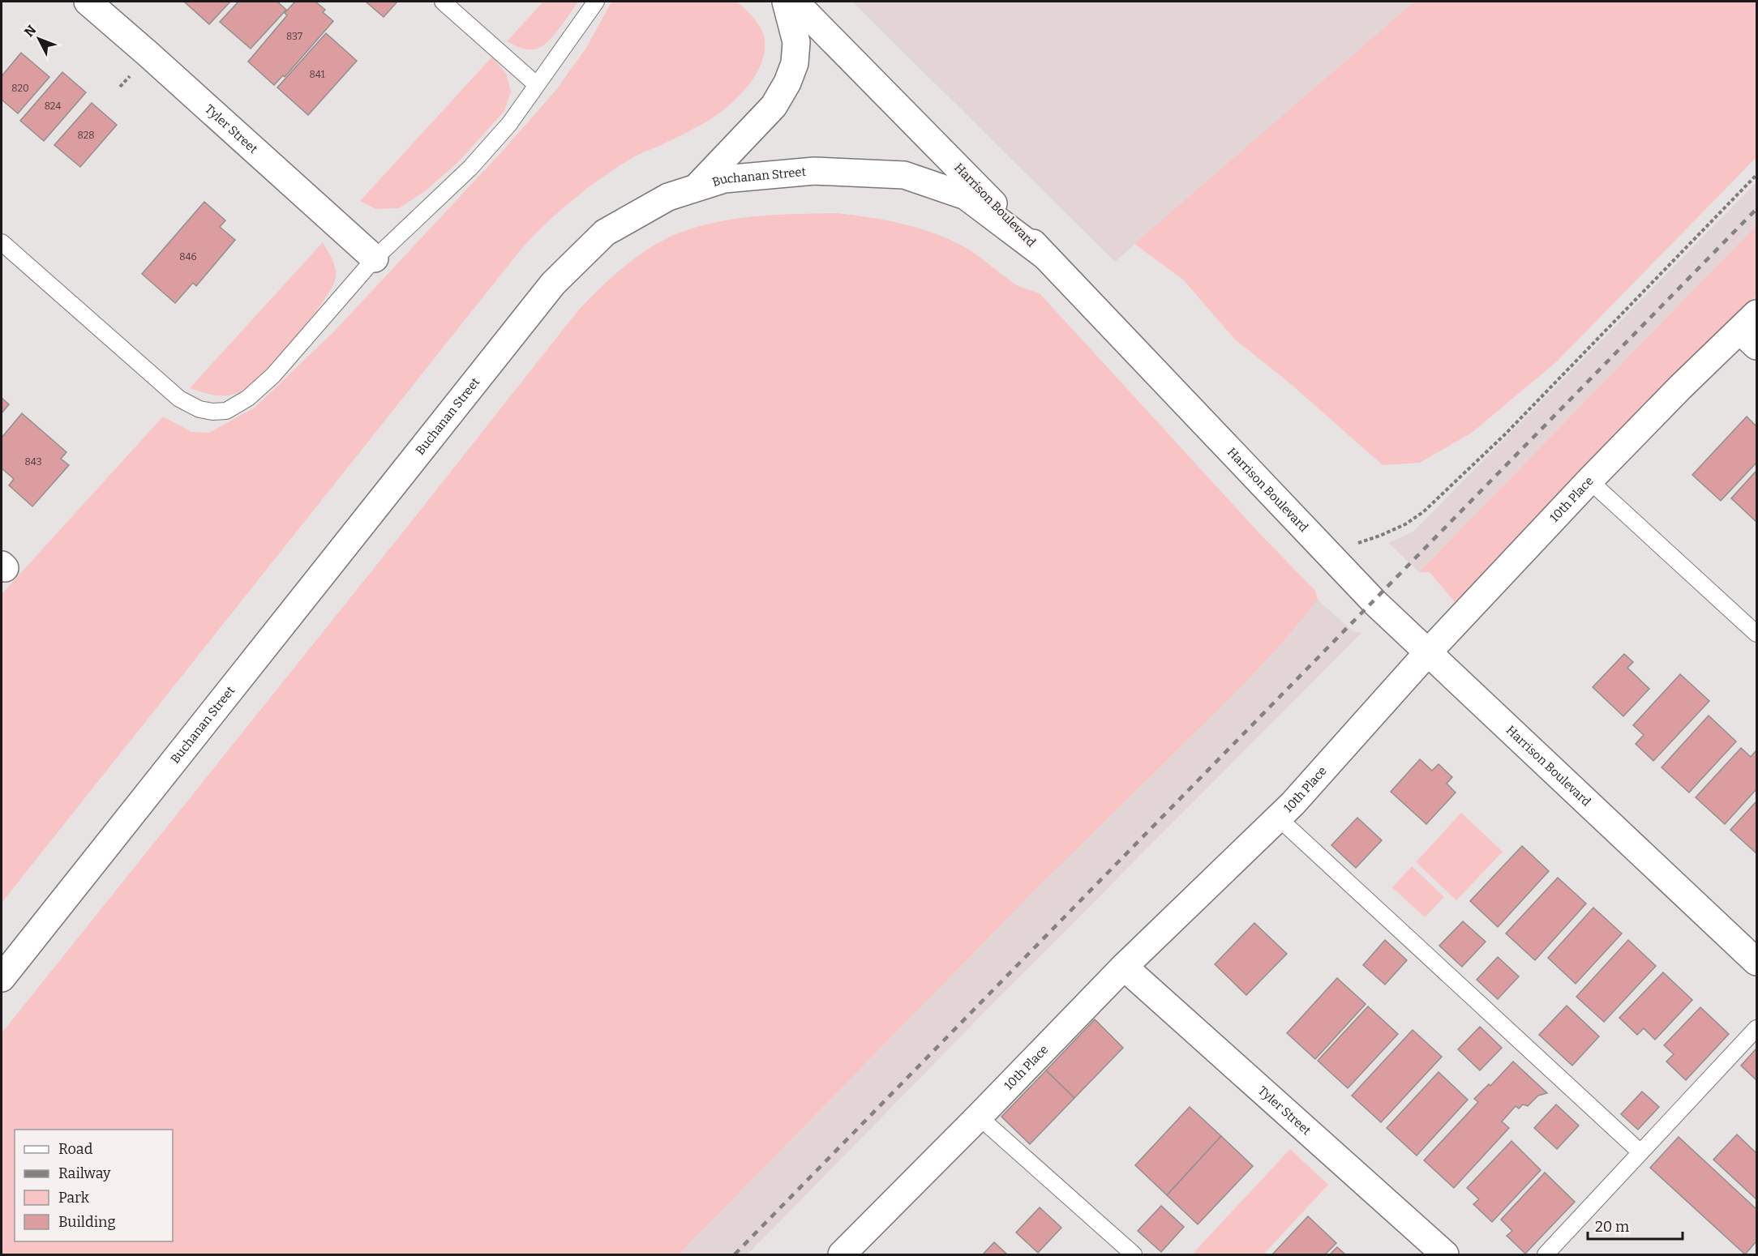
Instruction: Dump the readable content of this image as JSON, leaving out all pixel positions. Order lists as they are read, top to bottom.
{
  "streets": {
    "street": [
      "Tyler Street",
      "Buchanan Street",
      "Harrison Boulevard",
      "10th Place"
    ]
  },
  "crossings": [
    ["Tyler Street", "10th Place"],
    ["Buchanan Street", "Harrison Boulevard"],
    ["Harrison Boulevard", "10th Place"]
  ],
  "house_numbers": [
    "837",
    "841",
    "820",
    "824",
    "828",
    "846",
    "843"
  ],
  "legend": [
    "Road",
    "Railway",
    "Park",
    "Building"
  ],
  "scale_bar": "20 m",
  "north": "top left"
}
